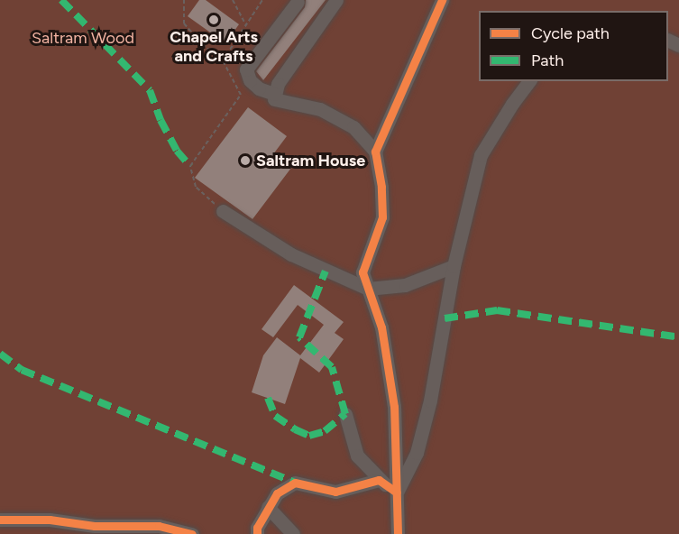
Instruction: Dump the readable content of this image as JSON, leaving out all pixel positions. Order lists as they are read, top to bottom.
{
  "parks": ["Saltram Wood"],
  "places": ["Chapel Arts and Crafts", "Saltram House"],
  "legend": ["Cycle path", "Path"]
}
